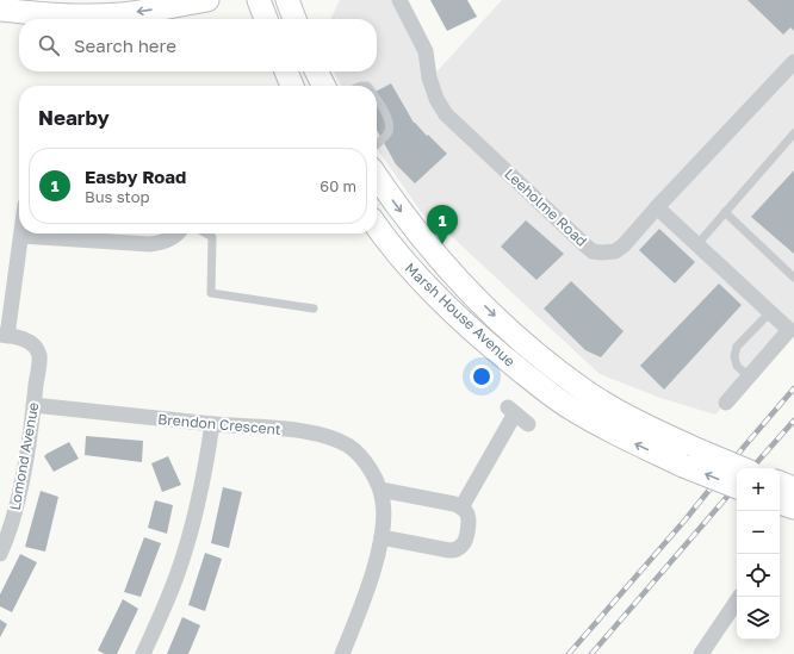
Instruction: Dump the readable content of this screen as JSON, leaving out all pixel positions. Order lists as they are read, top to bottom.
{
  "streets": {
    "street": [
      "Leeholme Road",
      "Marsh House Avenue",
      "Brendon Crescent",
      "Lomond Avenue"
    ]
  },
  "crossings": [
    ["Brendon Crescent", "Lomond Avenue"]
  ],
  "page": {
    "search": "Search here",
    "heading": "Nearby",
    "list": [
      {
        "mark": "1",
        "name": "Easby Road",
        "note": "Bus stop",
        "value": "60 m"
      }
    ],
    "pins": "1",
    "map_buttons": ["+", "−"]
  }
}
